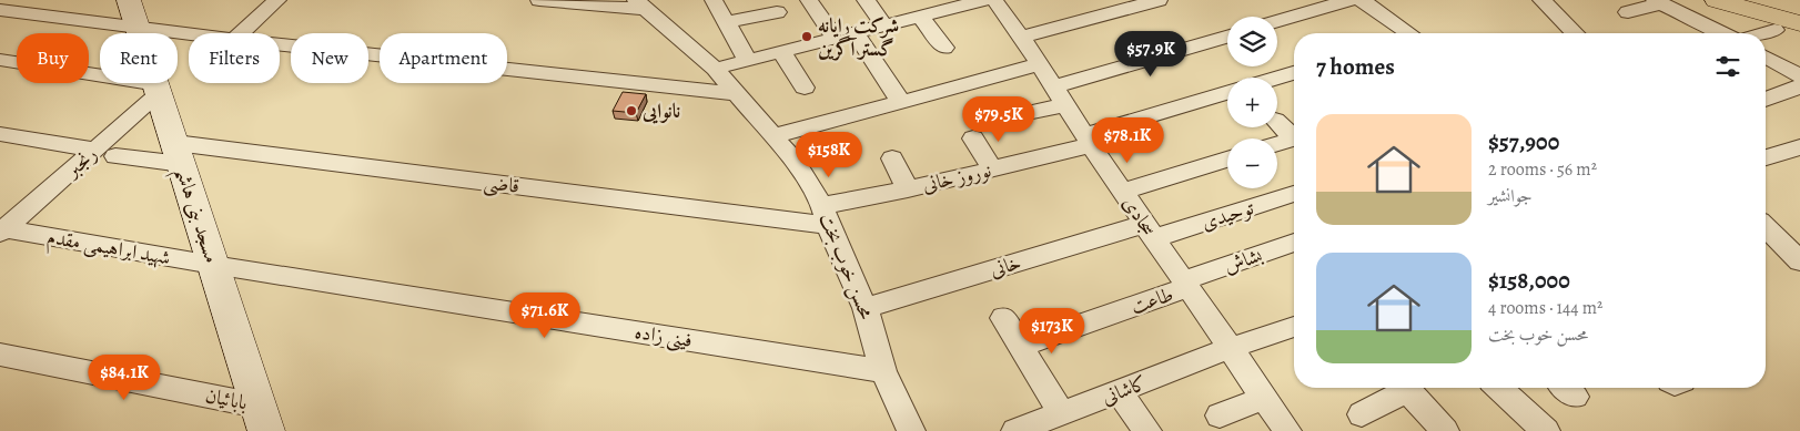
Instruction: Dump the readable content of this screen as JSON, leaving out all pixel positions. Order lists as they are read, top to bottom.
{
  "streets": {
    "main road": ["مسجد بنی هاشم"],
    "street": [
      "رنجبر",
      "نوروز خانی",
      "قاضی",
      "توحیدی",
      "سجادی",
      "شهید ابراهیمی مقدم",
      "بشاش",
      "محسن خوب بخت",
      "خانی",
      "طاعت",
      "فینی زاده",
      "کاشانی",
      "بابائیان"
    ]
  },
  "crossings": [
    ["رنجبر", "قاضی"],
    ["رنجبر", "مسجد بنی هاشم"],
    ["رنجبر", "شهید ابراهیمی مقدم"],
    ["نوروز خانی", "قاضی"],
    ["نوروز خانی", "سجادی"],
    ["نوروز خانی", "محسن خوب بخت"],
    ["قاضی", "مسجد بنی هاشم"],
    ["قاضی", "محسن خوب بخت"],
    ["مسجد بنی هاشم", "شهید ابراهیمی مقدم"],
    ["مسجد بنی هاشم", "فینی زاده"],
    ["مسجد بنی هاشم", "بابائیان"],
    ["توحیدی", "سجادی"],
    ["توحیدی", "خانی"],
    ["سجادی", "بشاش"],
    ["سجادی", "خانی"],
    ["سجادی", "طاعت"],
    ["سجادی", "کاشانی"],
    ["شهید ابراهیمی مقدم", "فینی زاده"],
    ["بشاش", "طاعت"],
    ["محسن خوب بخت", "خانی"],
    ["محسن خوب بخت", "فینی زاده"]
  ],
  "places": ["شرکت رایانه گستر آگرین", "نانوایی"],
  "page": {
    "map_buttons": ["+", "−"],
    "price": [
      "$57.9K",
      "$79.5K",
      "$78.1K",
      "$158K",
      "$71.6K",
      "$173K",
      "$84.1K"
    ],
    "chip": [
      "Buy",
      "Rent",
      "Filters",
      "New",
      "Apartment"
    ],
    "heading": "7 homes",
    "list": [
      {
        "name": "$57,900",
        "note": "2 rooms · 56 m² · جوانشیر"
      },
      {
        "name": "$158,000",
        "note": "4 rooms · 144 m² · محسن خوب بخت"
      }
    ]
  }
}
